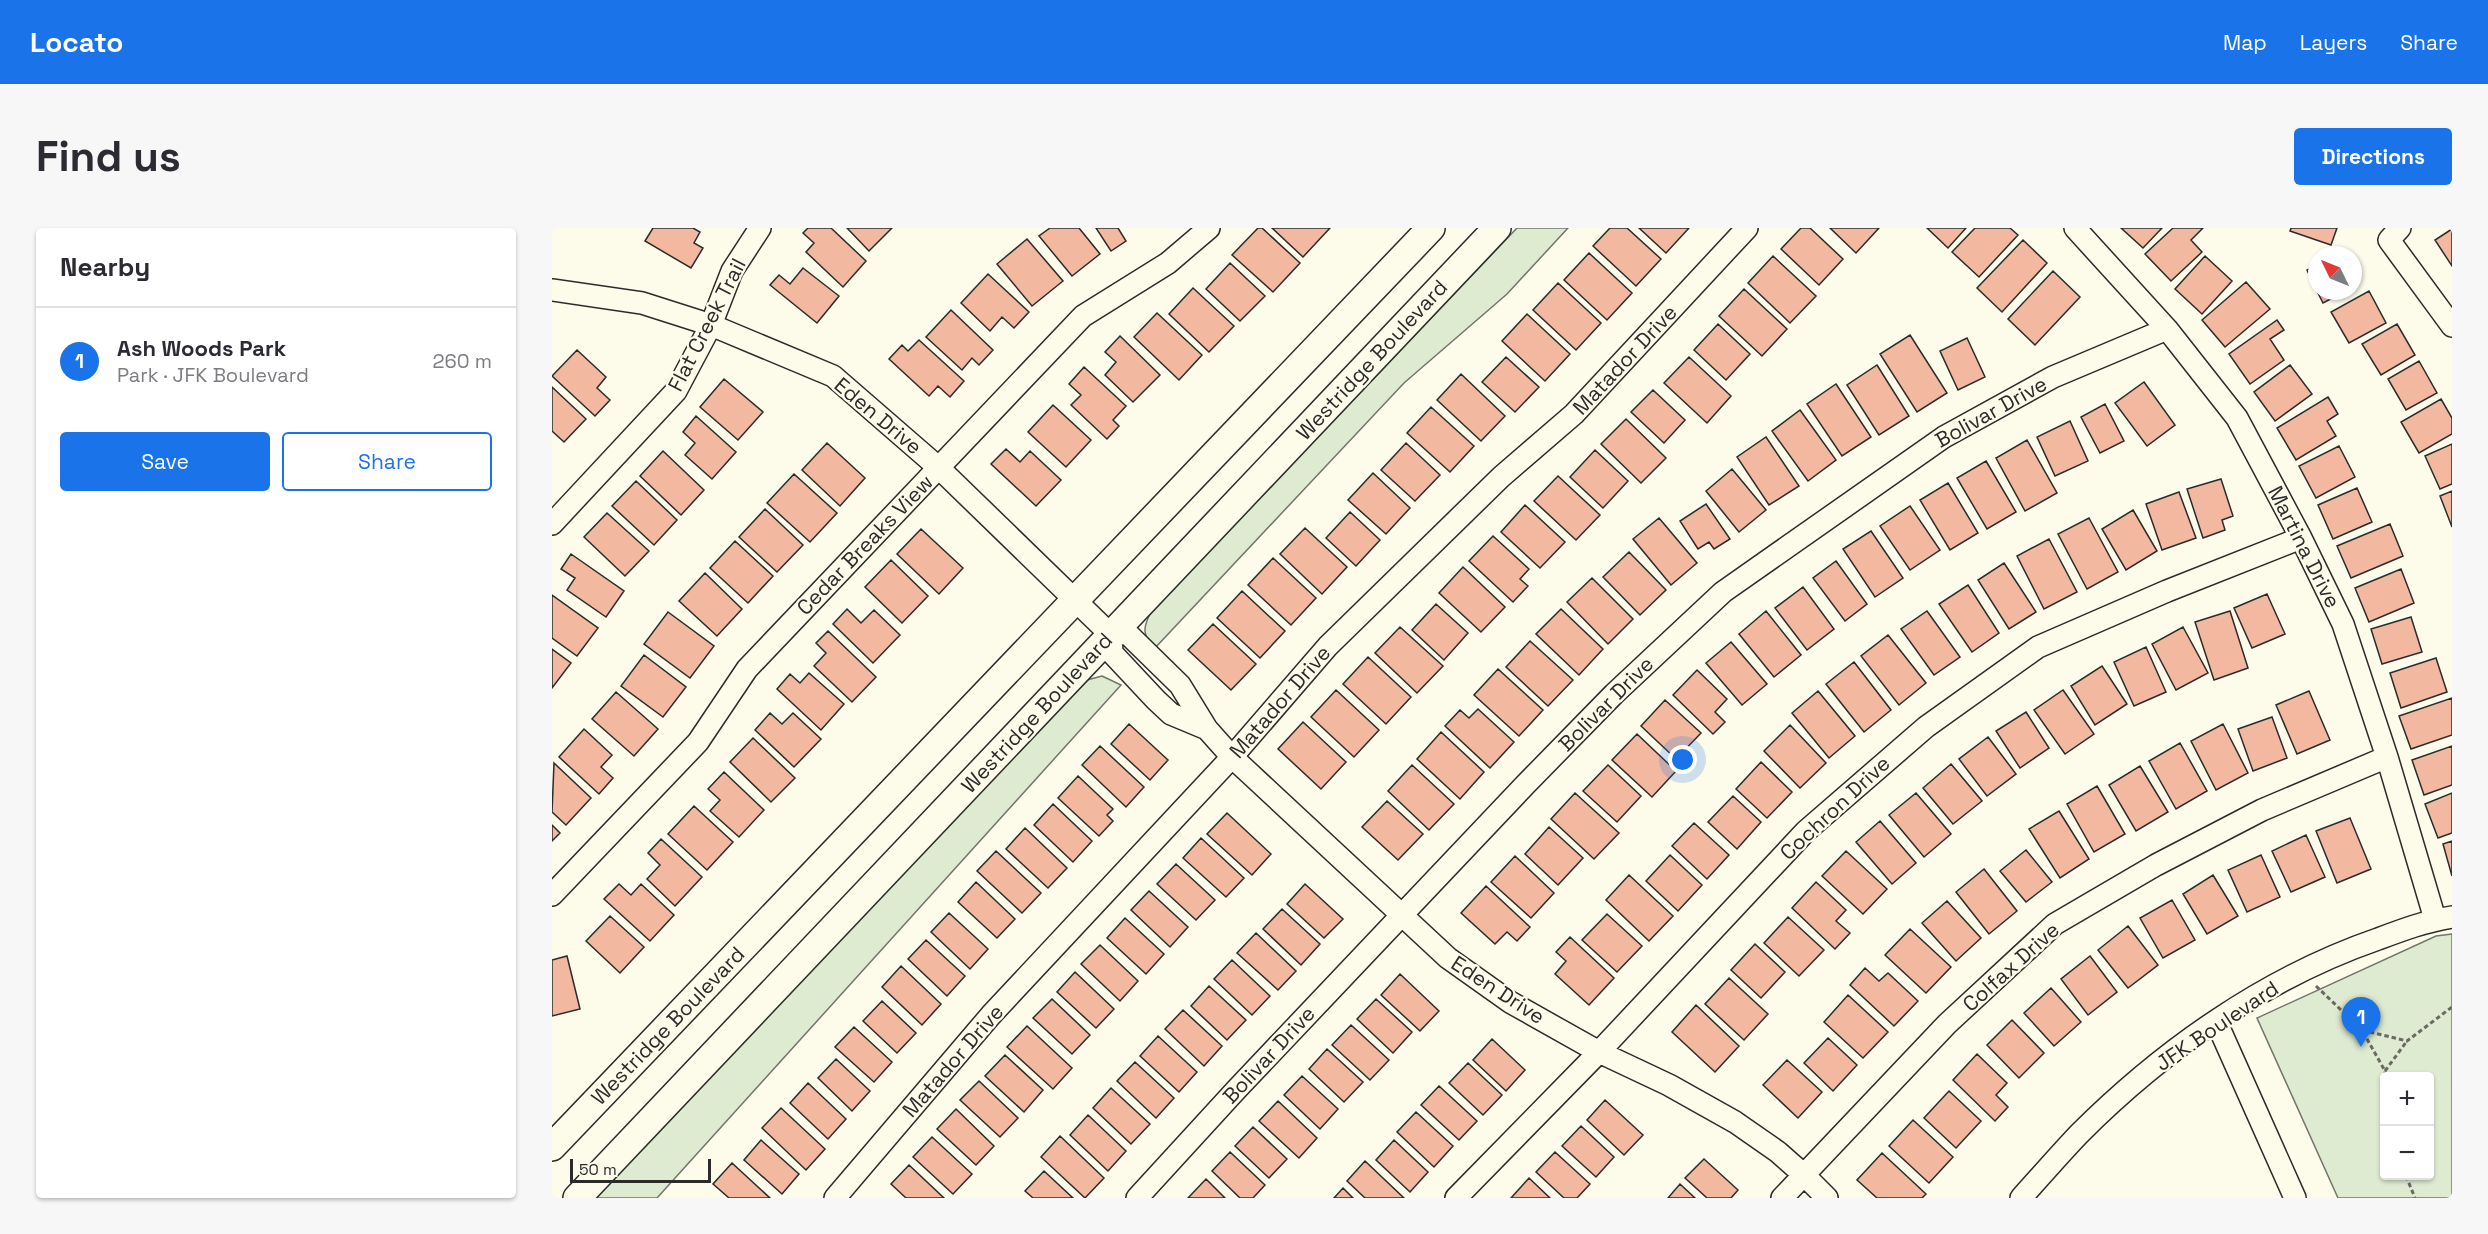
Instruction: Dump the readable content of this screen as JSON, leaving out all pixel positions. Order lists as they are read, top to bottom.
{
  "streets": {
    "main road": ["Westridge Boulevard"],
    "street": [
      "Flat Creek Trail",
      "Matador Drive",
      "Bolivar Drive",
      "Eden Drive",
      "Cedar Breaks View",
      "Martina Drive",
      "Cochron Drive",
      "Colfax Drive",
      "JFK Boulevard"
    ]
  },
  "crossings": [
    ["Flat Creek Trail", "Eden Drive"],
    ["Westridge Boulevard", "Eden Drive"],
    ["Matador Drive", "Eden Drive"],
    ["Bolivar Drive", "Eden Drive"],
    ["Bolivar Drive", "Martina Drive"],
    ["Eden Drive", "Cedar Breaks View"],
    ["Eden Drive", "Cochron Drive"],
    ["Eden Drive", "Colfax Drive"],
    ["Martina Drive", "Cochron Drive"],
    ["Martina Drive", "Colfax Drive"],
    ["Martina Drive", "JFK Boulevard"]
  ],
  "scale_bar": "50 m",
  "north": "top left",
  "page": {
    "header": "Locato",
    "nav": ["Map", "Layers", "Share"],
    "buttons": [
      "Directions",
      ["Save", "Share"]
    ],
    "title": "Find us",
    "heading": "Nearby",
    "list": [
      {
        "mark": "1",
        "name": "Ash Woods Park",
        "note": "Park · JFK Boulevard",
        "value": "260 m"
      }
    ],
    "pins": "1",
    "map_buttons": ["+", "−"],
    "scale": "50 m"
  }
}
